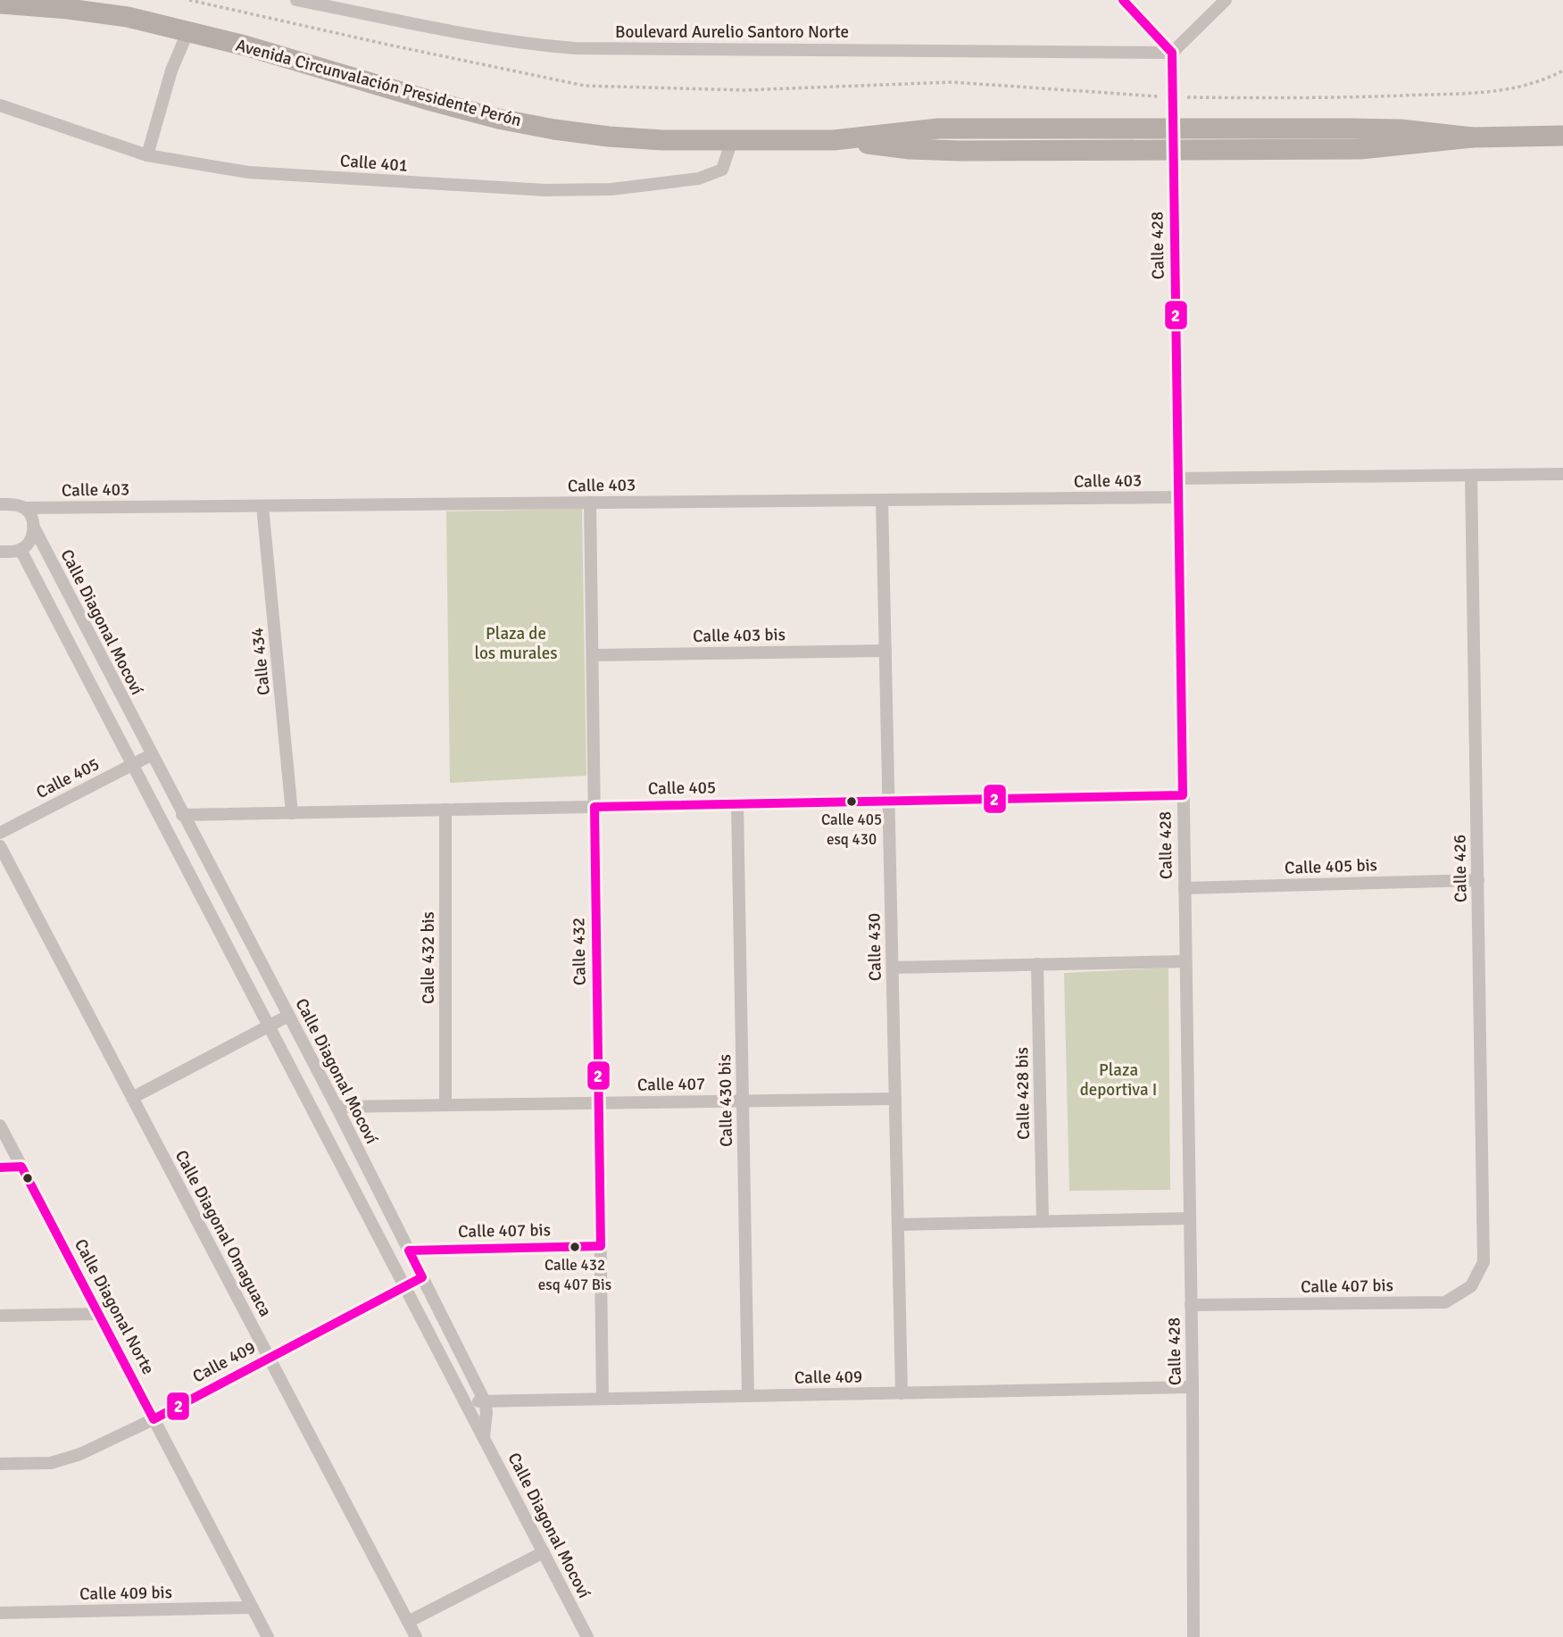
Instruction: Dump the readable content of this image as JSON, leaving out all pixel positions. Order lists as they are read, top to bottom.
{
  "streets": {
    "main road": ["Avenida Circunvalación Presidente Perón"],
    "street": [
      "Boulevard Aurelio Santoro Norte",
      "Calle 401",
      "Calle 428",
      "Calle 403",
      "Calle Diagonal Mocoví",
      "Calle 403 bis",
      "Calle 434",
      "Calle 405",
      "Calle 405 bis",
      "Calle 426",
      "Calle 430",
      "Calle 432",
      "Calle 432 bis",
      "Calle 407",
      "Calle 428 bis",
      "Calle 430 bis",
      "Calle 407 bis",
      "Calle Diagonal Omaguaca",
      "Calle Diagonal Norte",
      "Calle 409",
      "Calle 409 bis"
    ]
  },
  "crossings": [
    ["Boulevard Aurelio Santoro Norte", "Calle 428"],
    ["Avenida Circunvalación Presidente Perón", "Calle 401"],
    ["Avenida Circunvalación Presidente Perón", "Calle 428"],
    ["Calle 428", "Calle 403"],
    ["Calle 428", "Calle 405"],
    ["Calle 428", "Calle 405 bis"],
    ["Calle 428", "Calle 407 bis"],
    ["Calle 428", "Calle 409"],
    ["Calle 403", "Calle 434"],
    ["Calle 403", "Calle 430"],
    ["Calle 403", "Calle 432"],
    ["Calle Diagonal Mocoví", "Calle 405"],
    ["Calle Diagonal Mocoví", "Calle 407"],
    ["Calle Diagonal Mocoví", "Calle 407 bis"],
    ["Calle Diagonal Mocoví", "Calle 409"],
    ["Calle 403 bis", "Calle 430"],
    ["Calle 403 bis", "Calle 432"],
    ["Calle 434", "Calle 405"],
    ["Calle 405", "Calle 430"],
    ["Calle 405", "Calle 432"],
    ["Calle 405", "Calle 432 bis"],
    ["Calle 405", "Calle 430 bis"],
    ["Calle 405 bis", "Calle 426"],
    ["Calle 426", "Calle 407 bis"],
    ["Calle 430", "Calle 407"],
    ["Calle 430", "Calle 409"],
    ["Calle 432", "Calle 407"],
    ["Calle 432", "Calle 407 bis"],
    ["Calle 432", "Calle 409"],
    ["Calle 432 bis", "Calle 407"],
    ["Calle 407", "Calle 430 bis"],
    ["Calle 430 bis", "Calle 409"],
    ["Calle Diagonal Omaguaca", "Calle 409"],
    ["Calle Diagonal Norte", "Calle 409"],
    ["Calle Diagonal Norte", "Calle 409 bis"]
  ],
  "parks": ["Plaza de los murales", "Plaza deportiva I"],
  "places": ["Calle 405 esq 430", "Calle 432 esq 407 Bis"],
  "lines": ["transit line 2"]
}
